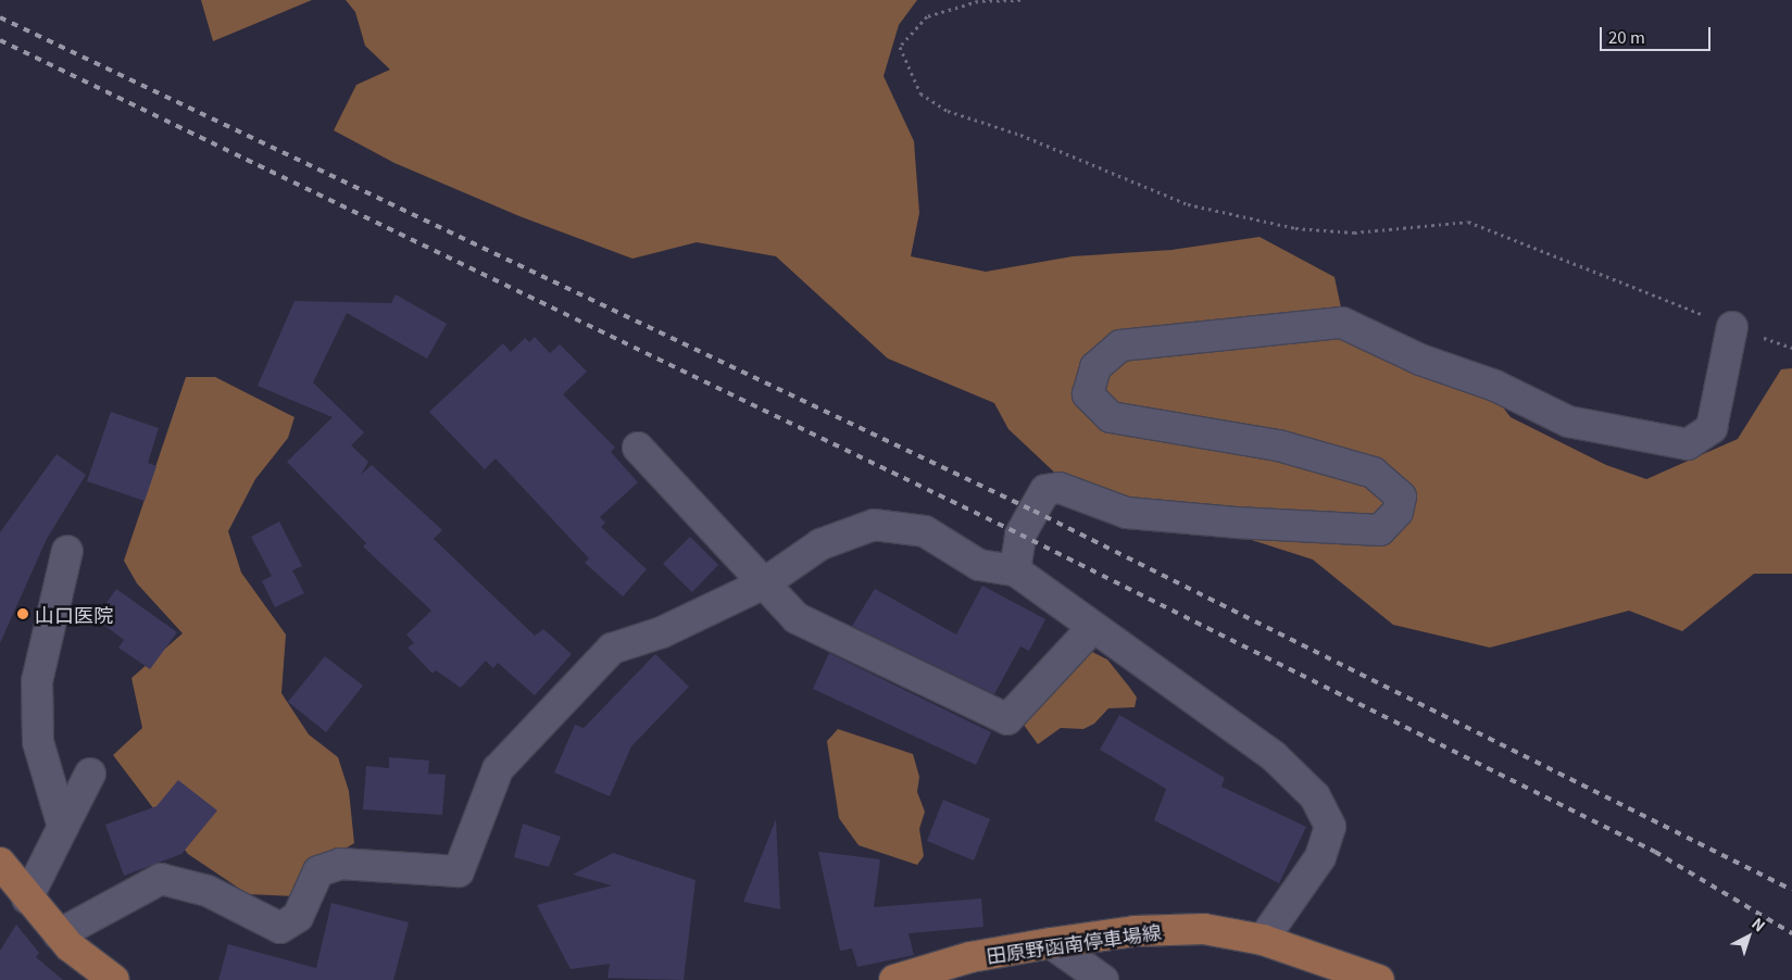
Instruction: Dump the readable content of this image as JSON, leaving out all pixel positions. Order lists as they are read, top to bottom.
{
  "streets": {
    "main road": ["田原野函南停車場線"]
  },
  "places": ["山口医院"],
  "scale_bar": "20 m",
  "north": "top right"
}
